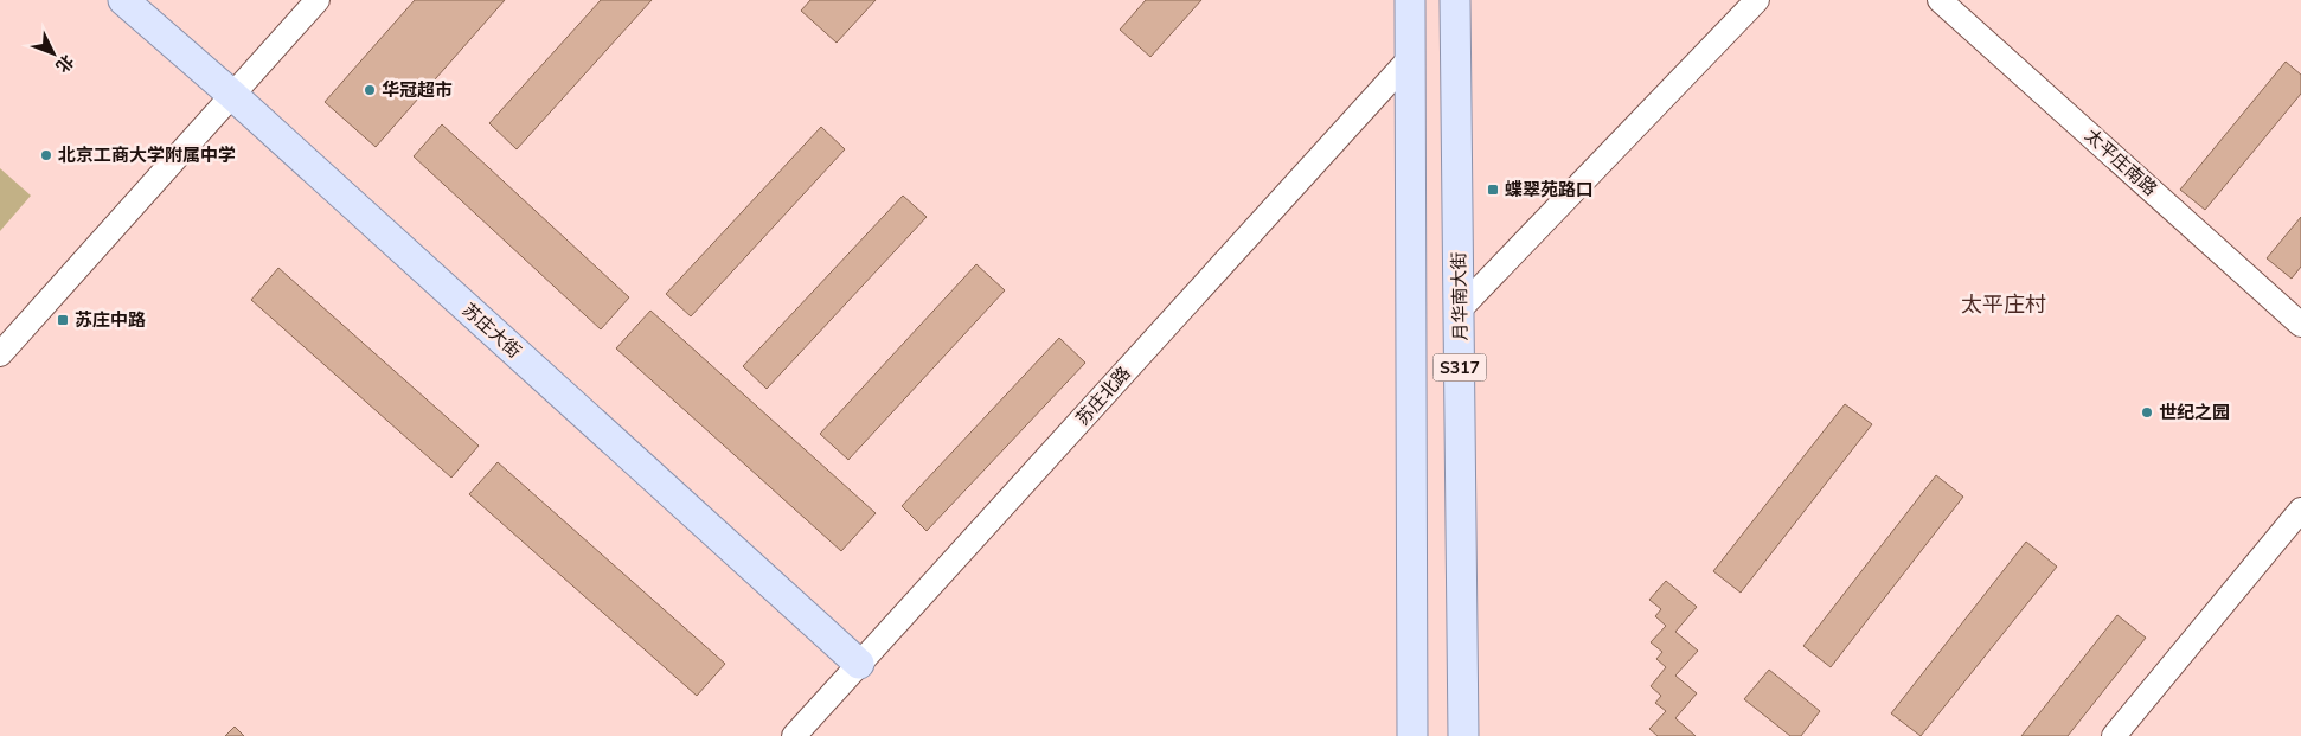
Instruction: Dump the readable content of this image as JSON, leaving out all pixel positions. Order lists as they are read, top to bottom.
{
  "streets": {
    "main road": ["月华南大街", "苏庄大街", "S317"],
    "street": ["太平庄南路", "苏庄北路"]
  },
  "crossings": [
    ["苏庄大街", "苏庄北路"],
    ["S317", "苏庄北路"]
  ],
  "districts": ["太平庄村"],
  "places": {
    "other": ["华冠超市", "北京工商大学附属中学", "世纪之园"],
    "transit": ["蝶翠苑路口", "苏庄中路"]
  },
  "north": "bottom right"
}
